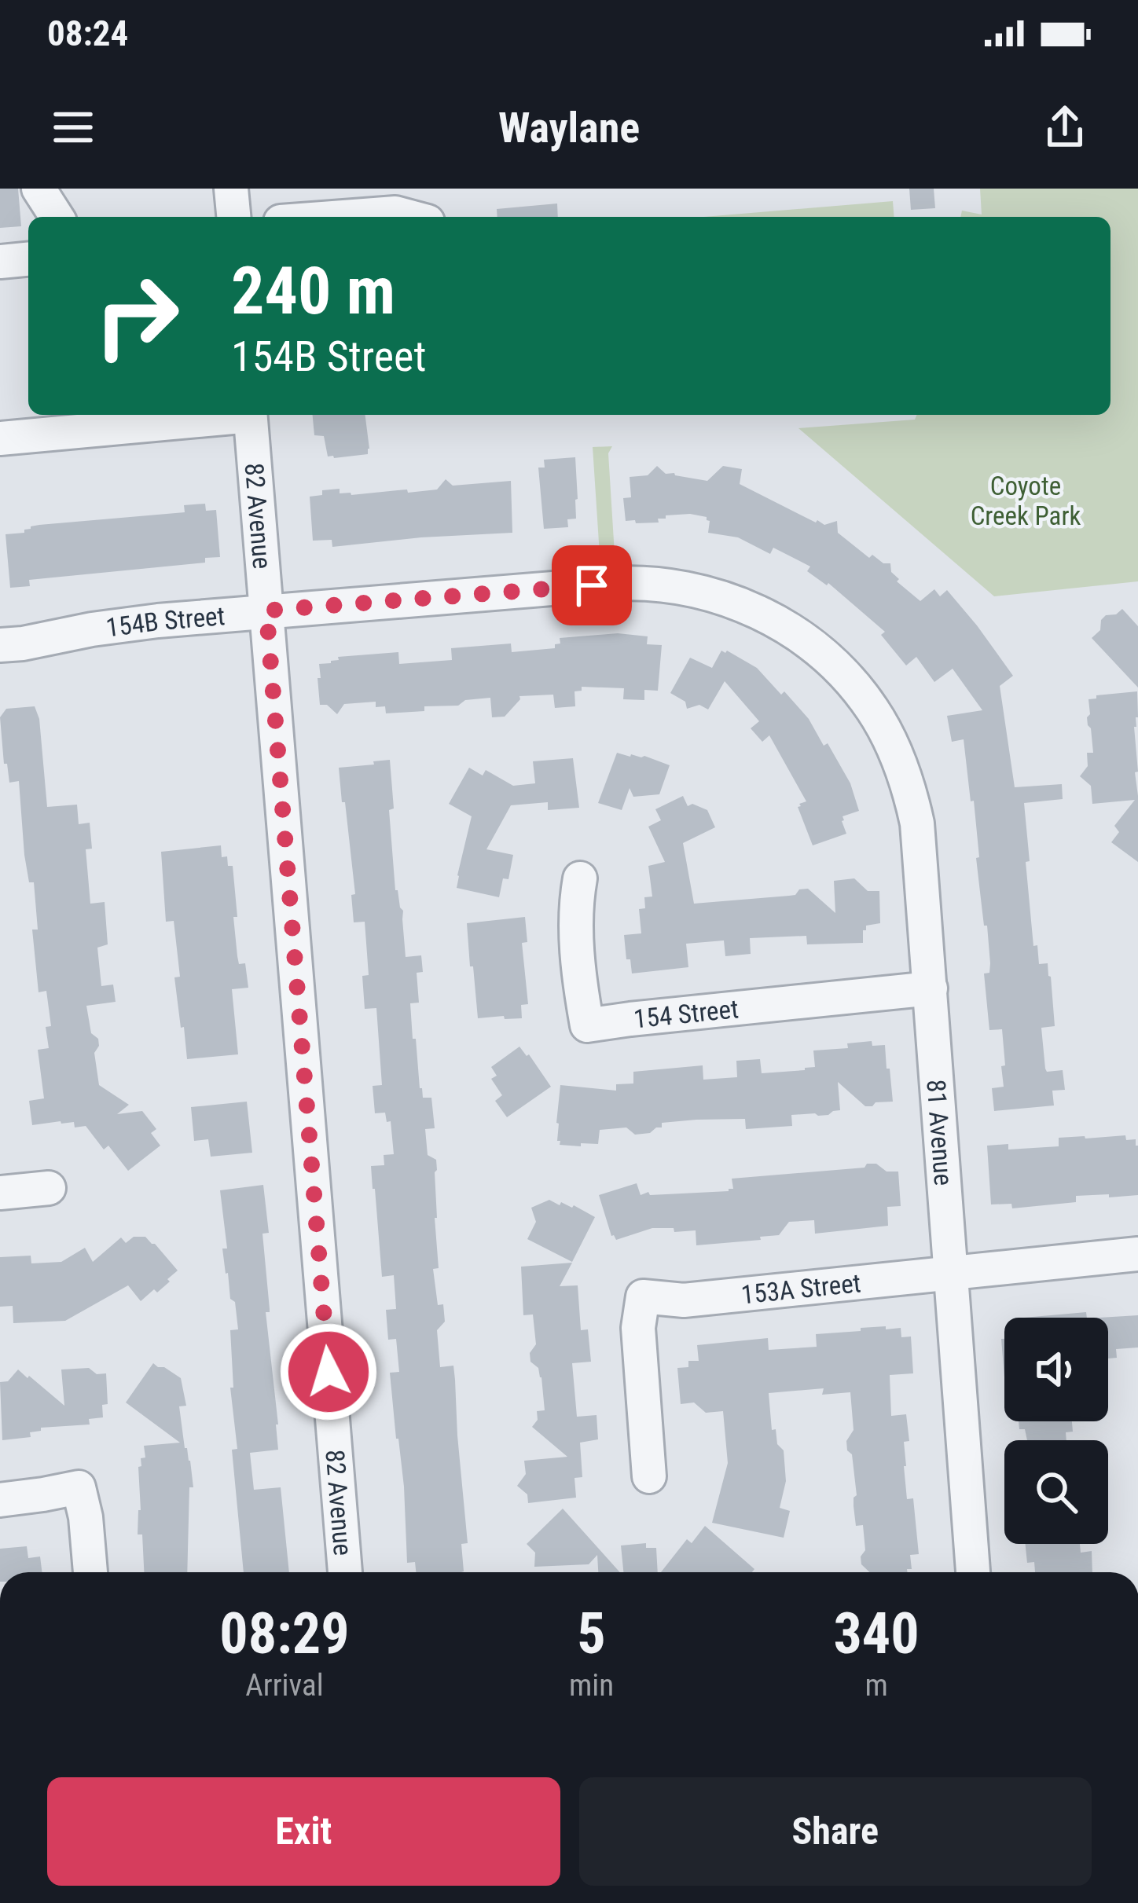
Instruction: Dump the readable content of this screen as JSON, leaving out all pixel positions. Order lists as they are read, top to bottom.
{
  "streets": {
    "street": [
      "82 Avenue",
      "154B Street",
      "154 Street",
      "81 Avenue",
      "153A Street"
    ]
  },
  "crossings": [
    ["82 Avenue", "154B Street"],
    ["154B Street", "81 Avenue"],
    ["154 Street", "81 Avenue"],
    ["81 Avenue", "153A Street"]
  ],
  "parks": ["Coyote Creek Park"],
  "page": {
    "status": "08:24",
    "header": "Waylane",
    "turn": ["240 m", "154B Street"],
    "eta": [
      "08:29",
      "Arrival",
      "5",
      "min",
      "340",
      "m"
    ],
    "buttons": ["Exit", "Share"]
  }
}
